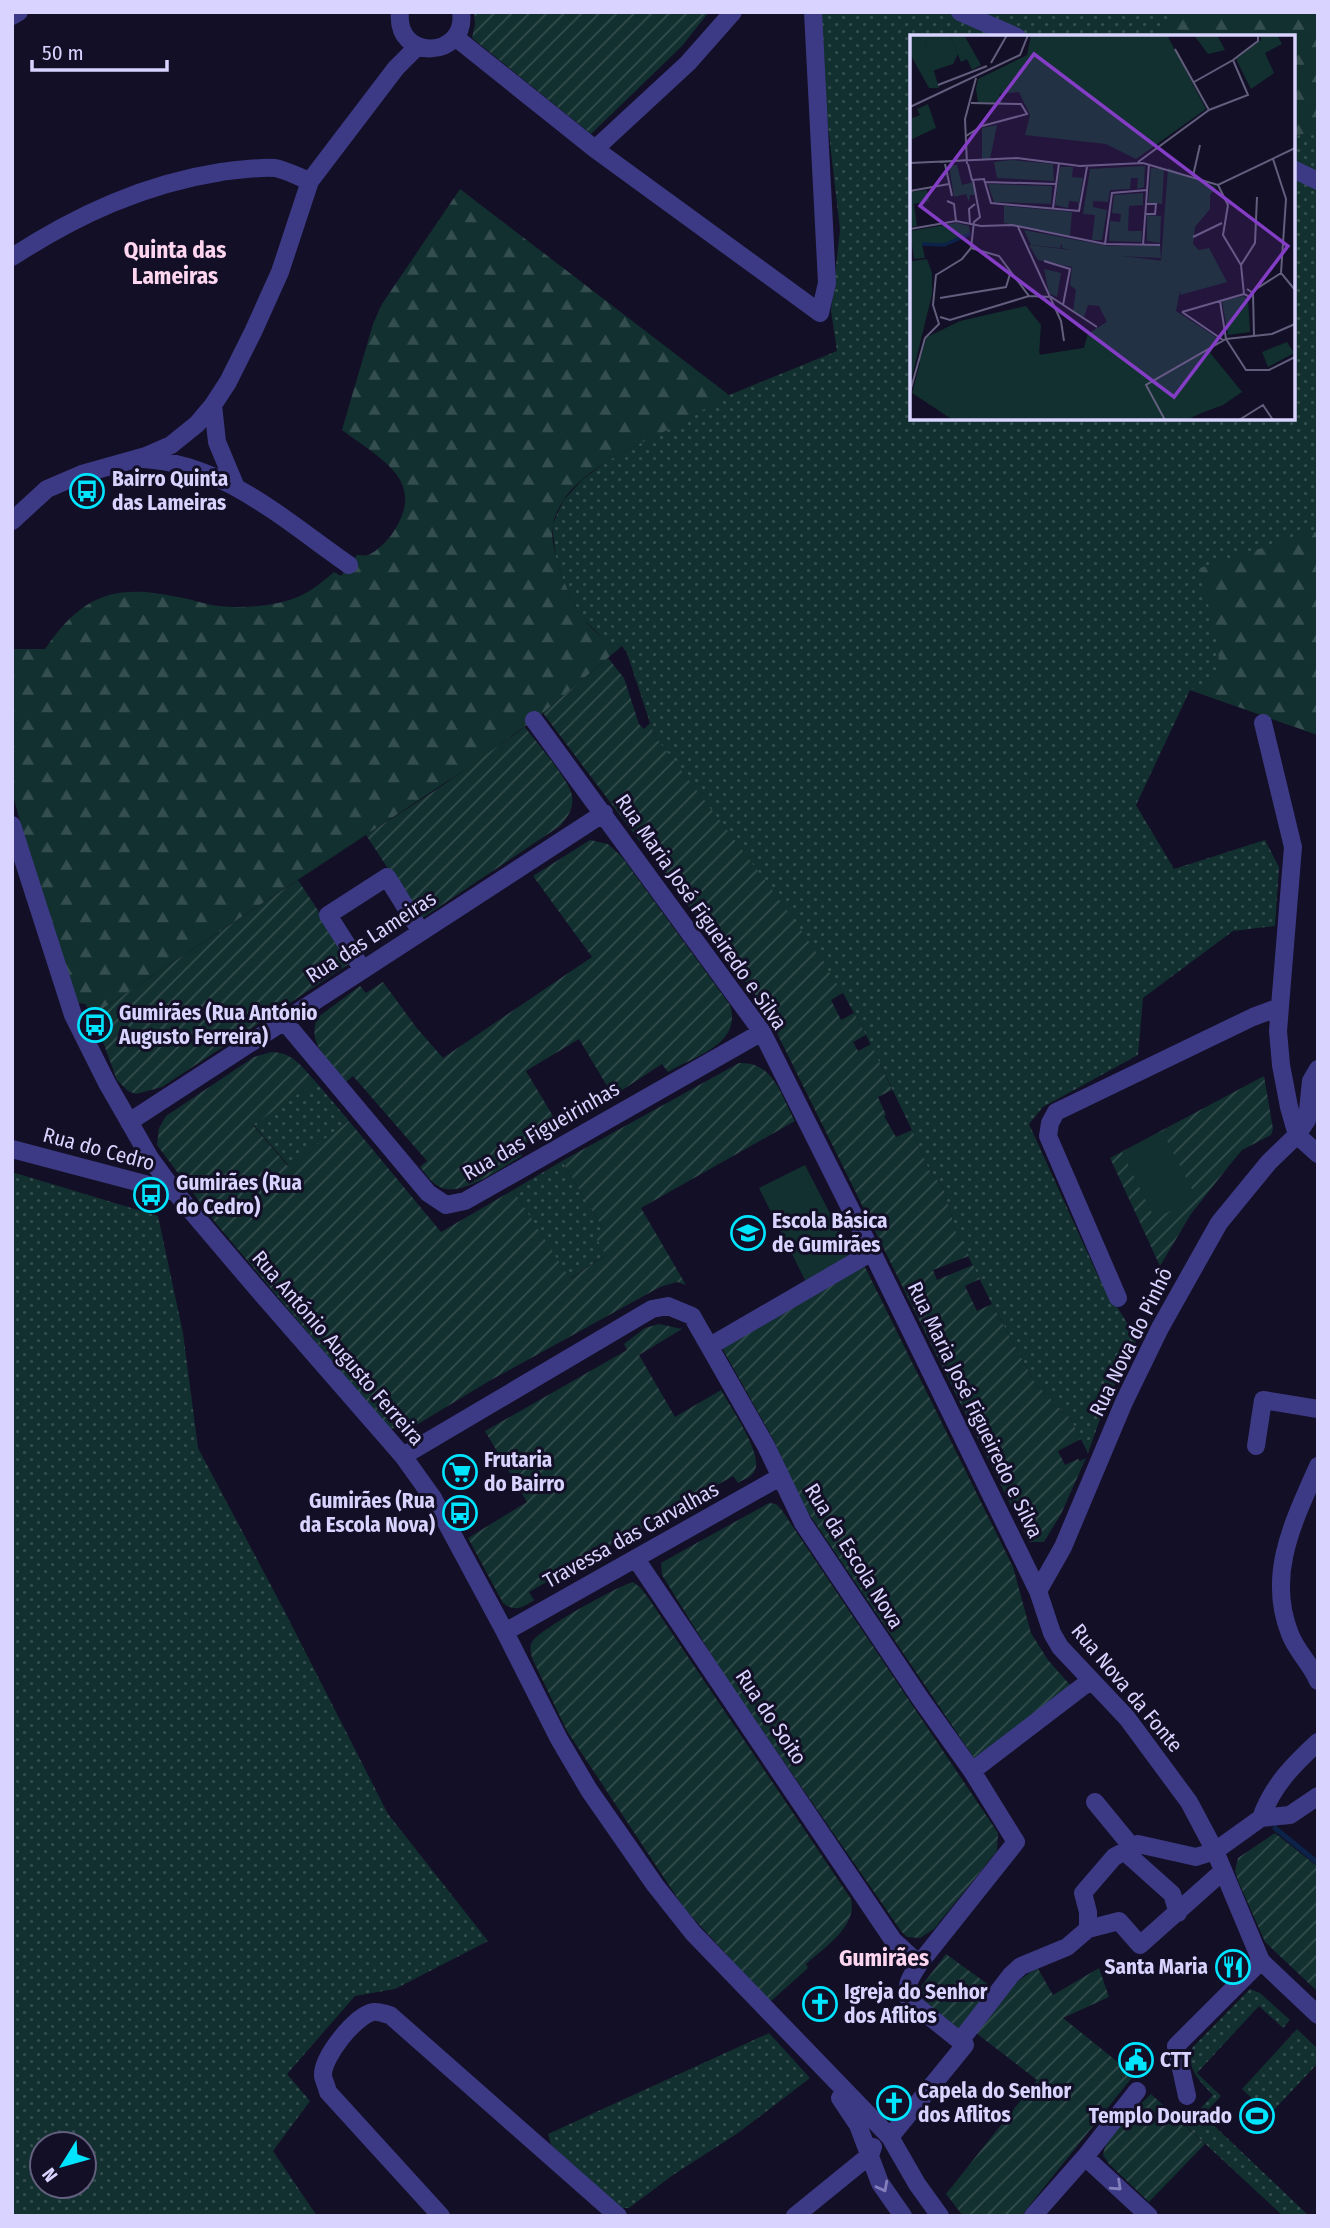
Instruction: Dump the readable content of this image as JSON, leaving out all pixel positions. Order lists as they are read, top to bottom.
{
  "streets": {
    "street": [
      "Rua Maria José Figueiredo e Silva",
      "Rua das Lameiras",
      "Rua das Figueirinhas",
      "Rua do Cedro",
      "Rua Nova do Pinhô",
      "Rua António Augusto Ferreira",
      "Travessa das Carvalhas",
      "Rua da Escola Nova",
      "Rua Nova da Fonte",
      "Rua do Soito"
    ]
  },
  "crossings": [
    ["Rua Maria José Figueiredo e Silva", "Rua das Lameiras"],
    ["Rua Maria José Figueiredo e Silva", "Rua das Figueirinhas"],
    ["Rua Maria José Figueiredo e Silva", "Rua Nova do Pinhô"],
    ["Rua Maria José Figueiredo e Silva", "Rua Nova da Fonte"],
    ["Rua das Lameiras", "Rua das Figueirinhas"],
    ["Rua das Lameiras", "Rua António Augusto Ferreira"],
    ["Rua do Cedro", "Rua António Augusto Ferreira"],
    ["Rua Nova do Pinhô", "Rua Nova da Fonte"],
    ["Rua António Augusto Ferreira", "Travessa das Carvalhas"],
    ["Rua António Augusto Ferreira", "Rua da Escola Nova"],
    ["Travessa das Carvalhas", "Rua da Escola Nova"],
    ["Travessa das Carvalhas", "Rua do Soito"],
    ["Rua da Escola Nova", "Rua do Soito"]
  ],
  "districts": ["Quinta das Lameiras", "Gumirães"],
  "places": {
    "bus stop": [
      "Bairro Quinta das Lameiras",
      "Gumirães (Rua António Augusto Ferreira)",
      "Gumirães (Rua do Cedro)",
      "Gumirães (Rua da Escola Nova)"
    ],
    "school or university": ["Escola Básica de Gumirães"],
    "supermarket": ["Frutaria do Bairro"],
    "restaurant": ["Santa Maria"],
    "church": ["Igreja do Senhor dos Aflitos", "Capela do Senhor dos Aflitos"],
    "public building": ["CTT"],
    "sports": ["Templo Dourado"]
  },
  "scale_bar": "50 m",
  "north": "bottom left"
}
